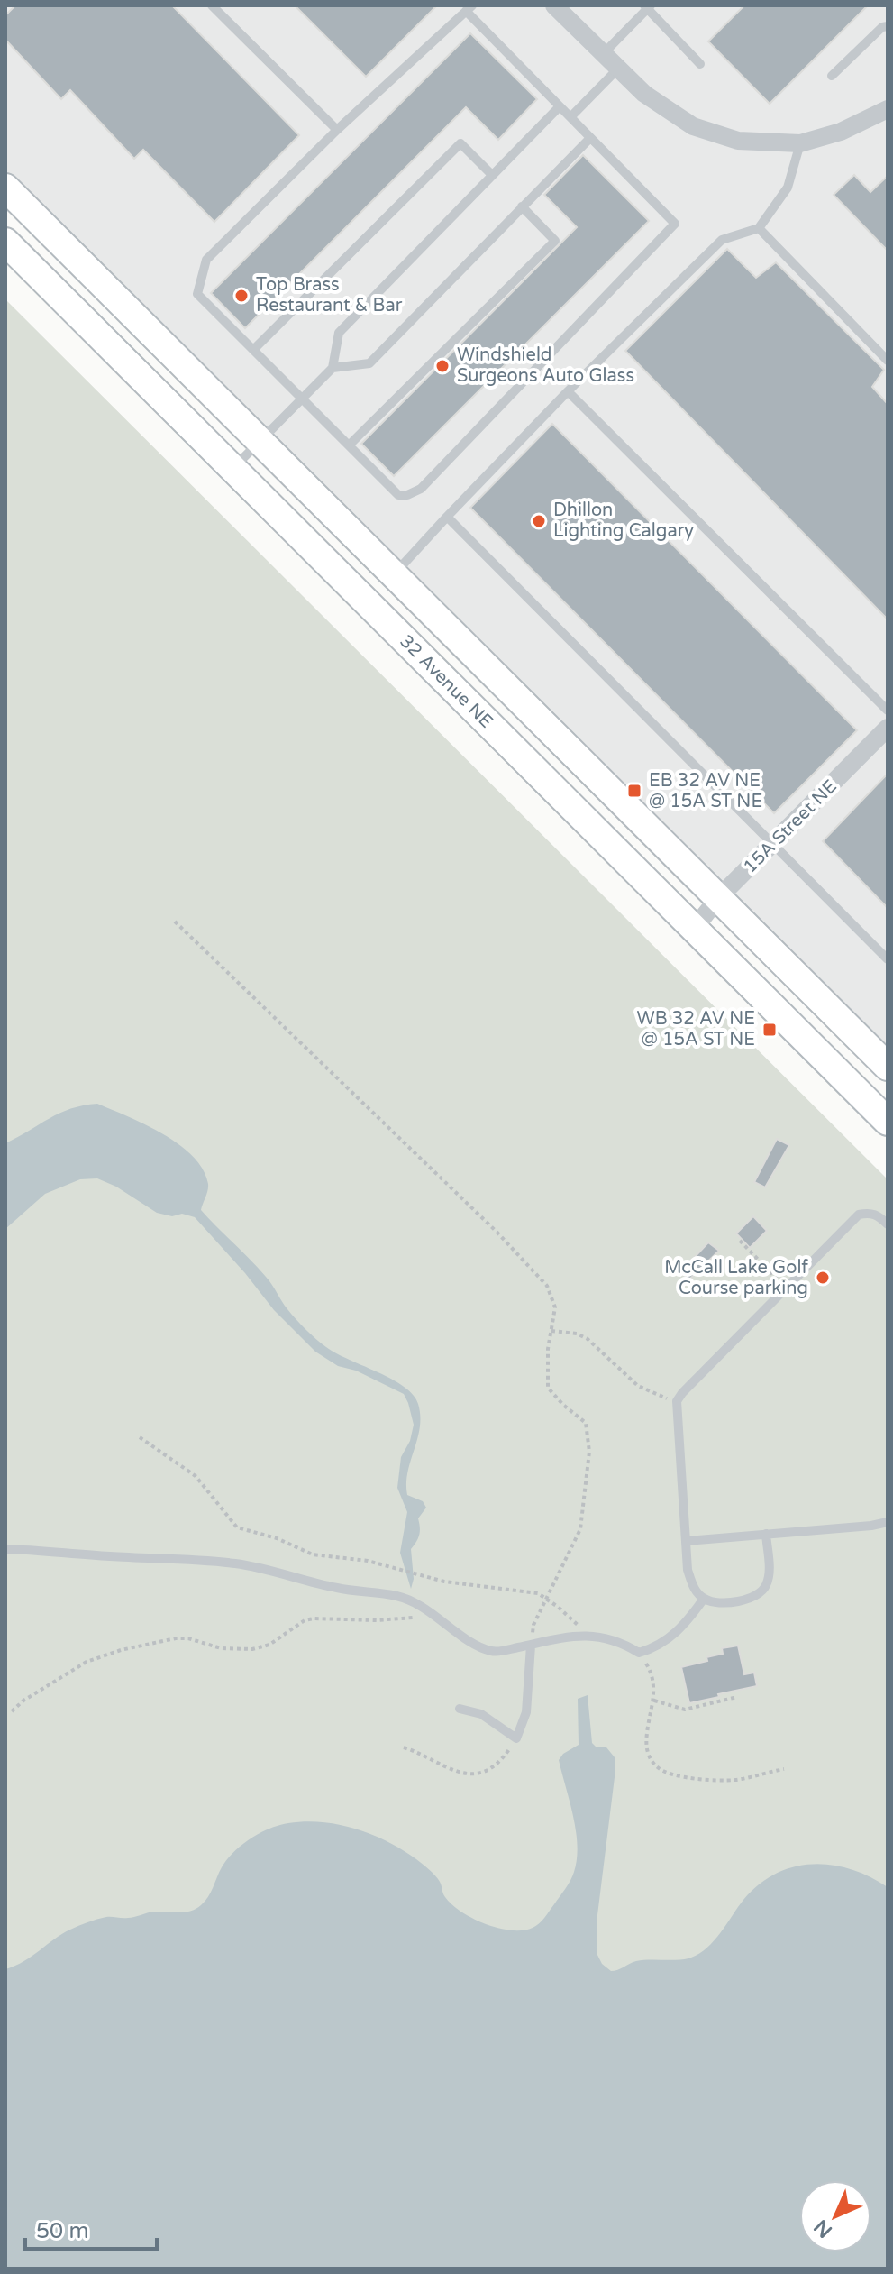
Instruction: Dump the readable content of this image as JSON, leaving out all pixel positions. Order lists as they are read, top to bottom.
{
  "streets": {
    "main road": ["32 Avenue NE"],
    "street": ["15A Street NE"]
  },
  "crossings": [
    ["32 Avenue NE", "15A Street NE"]
  ],
  "places": {
    "other": [
      "Top Brass Restaurant & Bar",
      "Windshield Surgeons Auto Glass",
      "Dhillon Lighting Calgary",
      "McCall Lake Golf Course parking"
    ],
    "transit": ["EB 32 AV NE @ 15A ST NE", "WB 32 AV NE @ 15A ST NE"]
  },
  "scale_bar": "50 m",
  "north": "bottom left"
}
